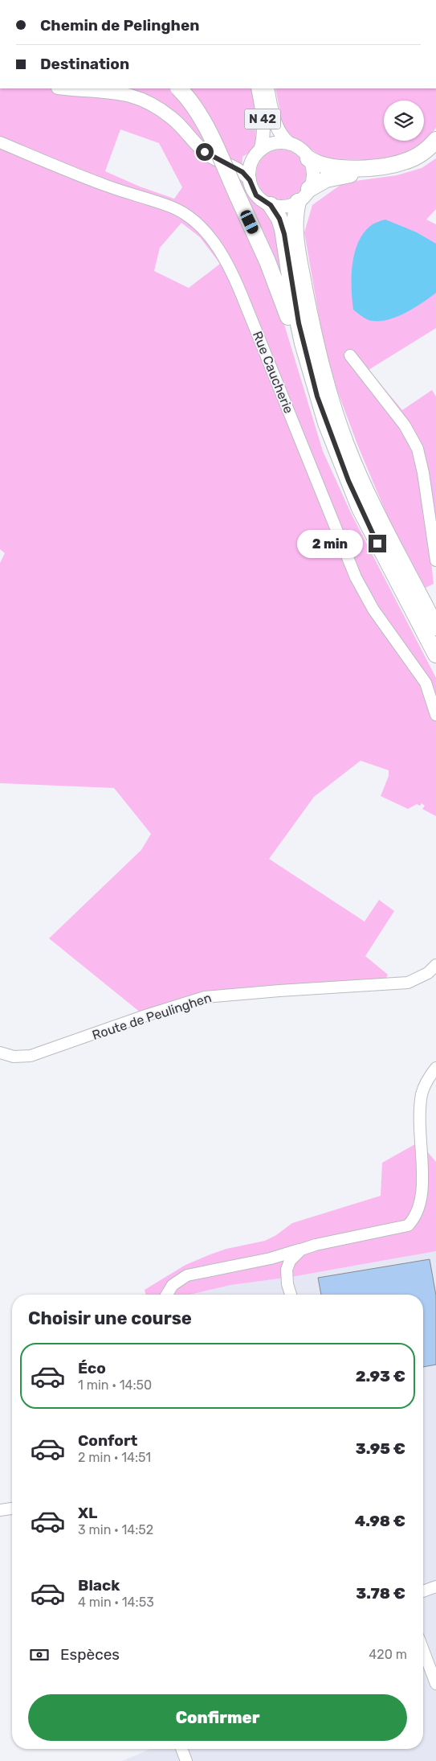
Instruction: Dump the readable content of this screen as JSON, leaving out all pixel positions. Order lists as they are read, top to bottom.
{
  "streets": {
    "main road": ["N 42"],
    "street": ["Rue Caucherie", "Route de Peulinghen"]
  },
  "page": {
    "banner": ["Chemin de Pelinghen", "Destination"],
    "bubble": "2 min",
    "heading": "Choisir une course",
    "list": [
      {
        "name": "Éco",
        "note": "1 min · 14:50",
        "value": "2.93 €"
      },
      {
        "name": "Confort",
        "note": "2 min · 14:51",
        "value": "3.95 €"
      },
      {
        "name": "XL",
        "note": "3 min · 14:52",
        "value": "4.98 €"
      },
      {
        "name": "Black",
        "note": "4 min · 14:53",
        "value": "3.78 €"
      }
    ],
    "pay": ["Espèces", "420 m"],
    "buttons": "Confirmer"
  }
}
